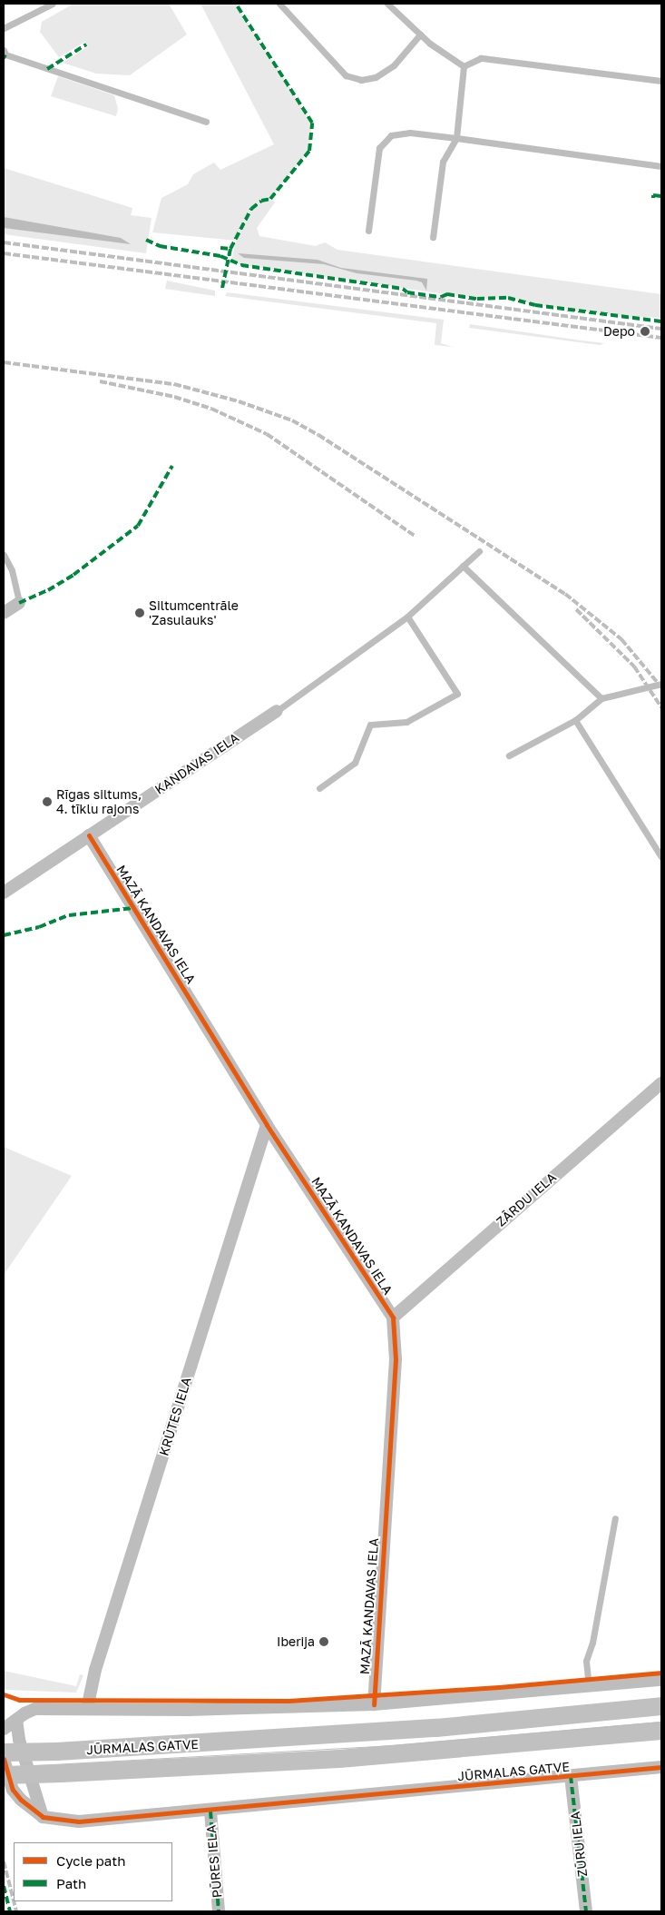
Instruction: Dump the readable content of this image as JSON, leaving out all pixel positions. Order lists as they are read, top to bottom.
{
  "streets": {
    "main road": ["JŪRMALAS GATVE"],
    "street": [
      "KANDAVAS IELA",
      "MAZĀ KANDAVAS IELA",
      "ZĀRDU IELA",
      "KRŪTES IELA",
      "ZŪRU IELA",
      "PŪRES IELA"
    ]
  },
  "crossings": [
    ["KANDAVAS IELA", "MAZĀ KANDAVAS IELA"],
    ["MAZĀ KANDAVAS IELA", "ZĀRDU IELA"],
    ["MAZĀ KANDAVAS IELA", "KRŪTES IELA"],
    ["JŪRMALAS GATVE", "ZŪRU IELA"],
    ["JŪRMALAS GATVE", "PŪRES IELA"]
  ],
  "places": [
    "Depo",
    "Siltumcentrāle 'Zasulauks'",
    "Rīgas siltums, 4. tīklu rajons",
    "Iberija"
  ],
  "legend": ["Cycle path", "Path"]
}
